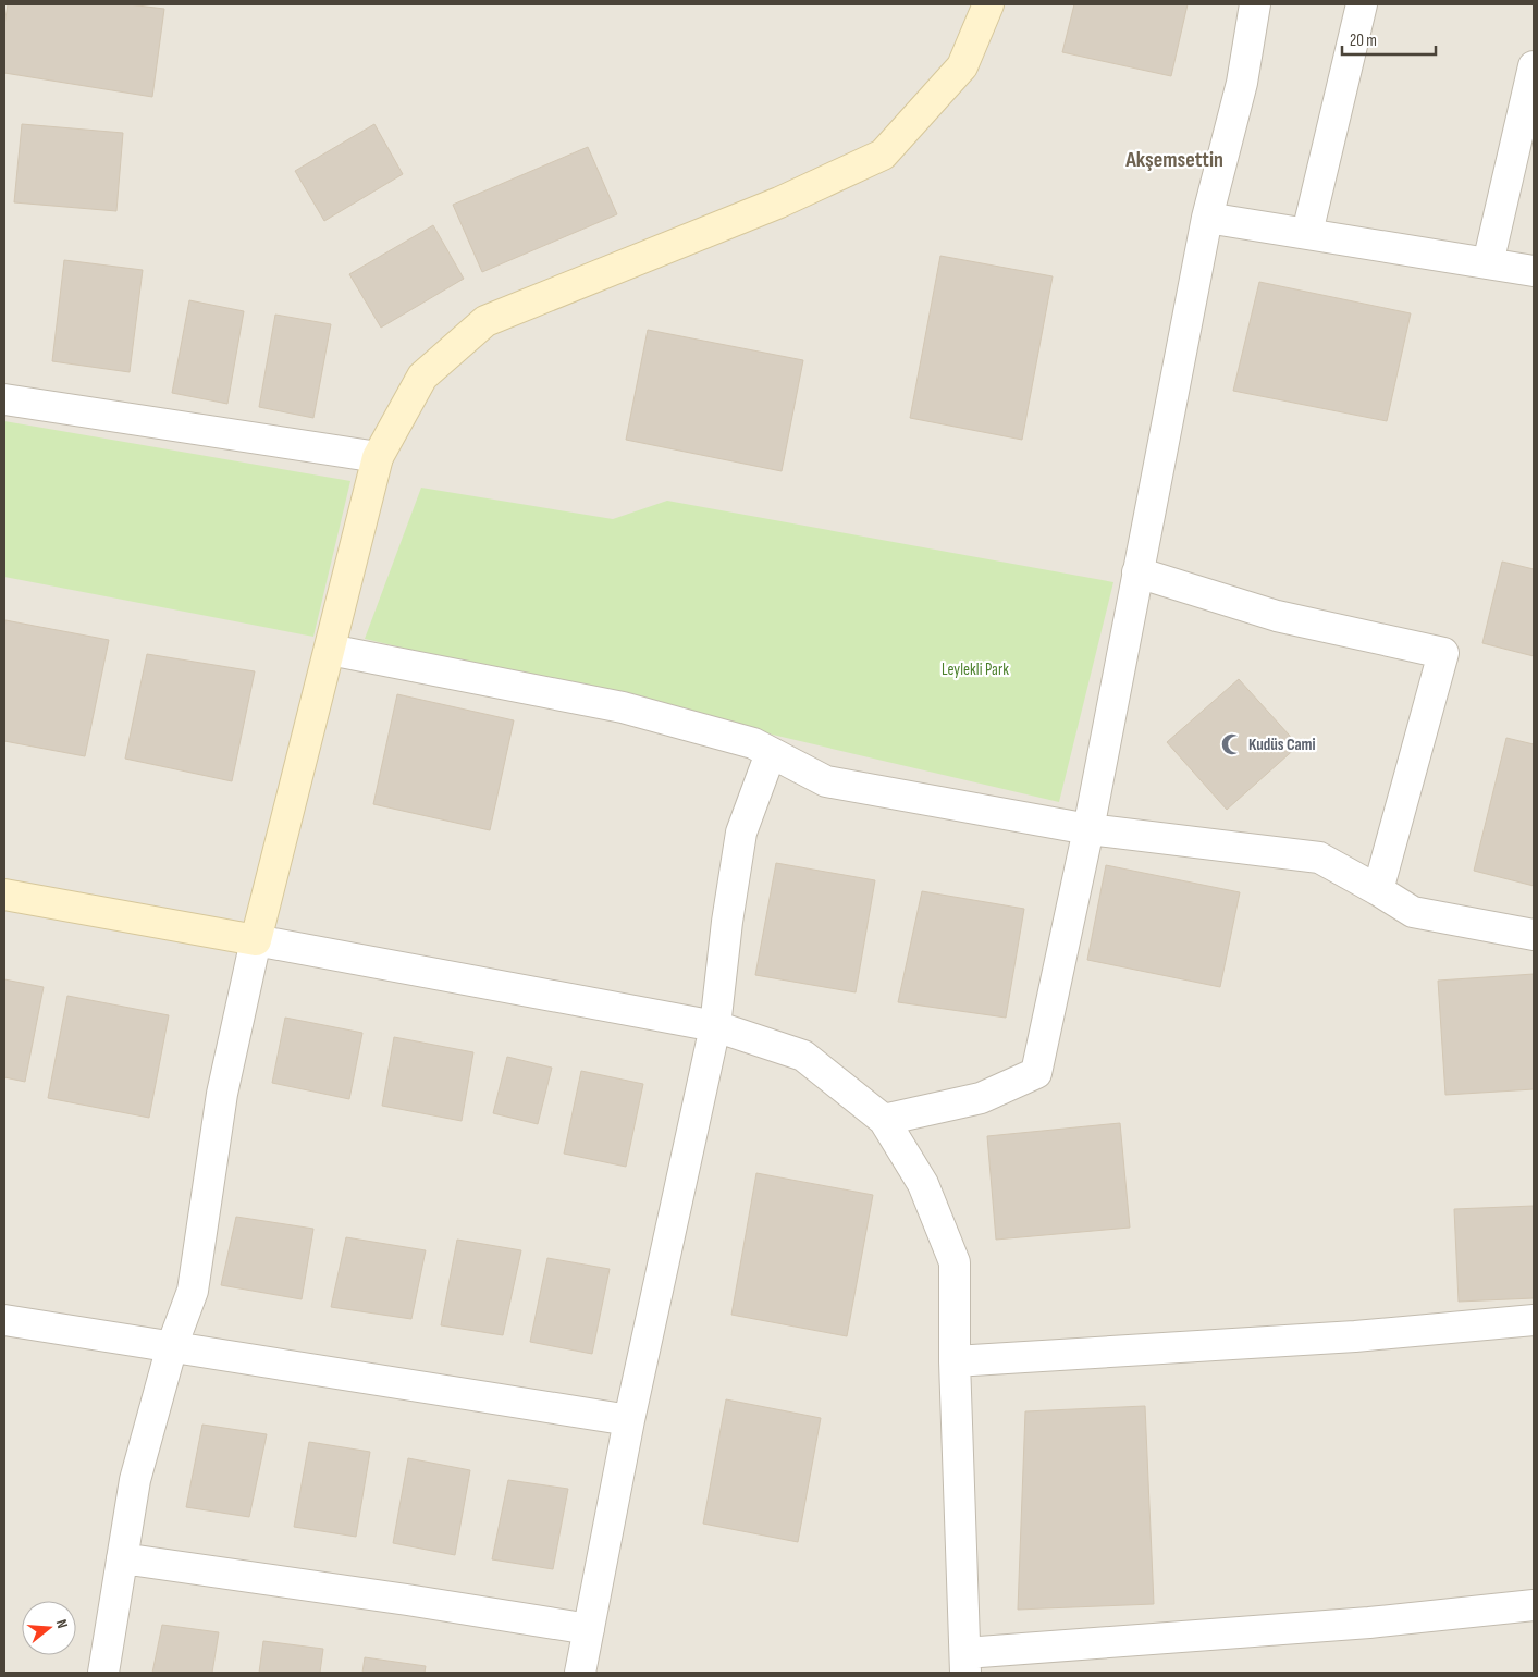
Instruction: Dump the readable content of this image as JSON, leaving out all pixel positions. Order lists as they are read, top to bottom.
{
  "districts": ["Akşemsettin"],
  "parks": ["Leylekli Park"],
  "places": {
    "mosque": ["Kudüs Cami"]
  },
  "scale_bar": "20 m",
  "north": "right"
}
